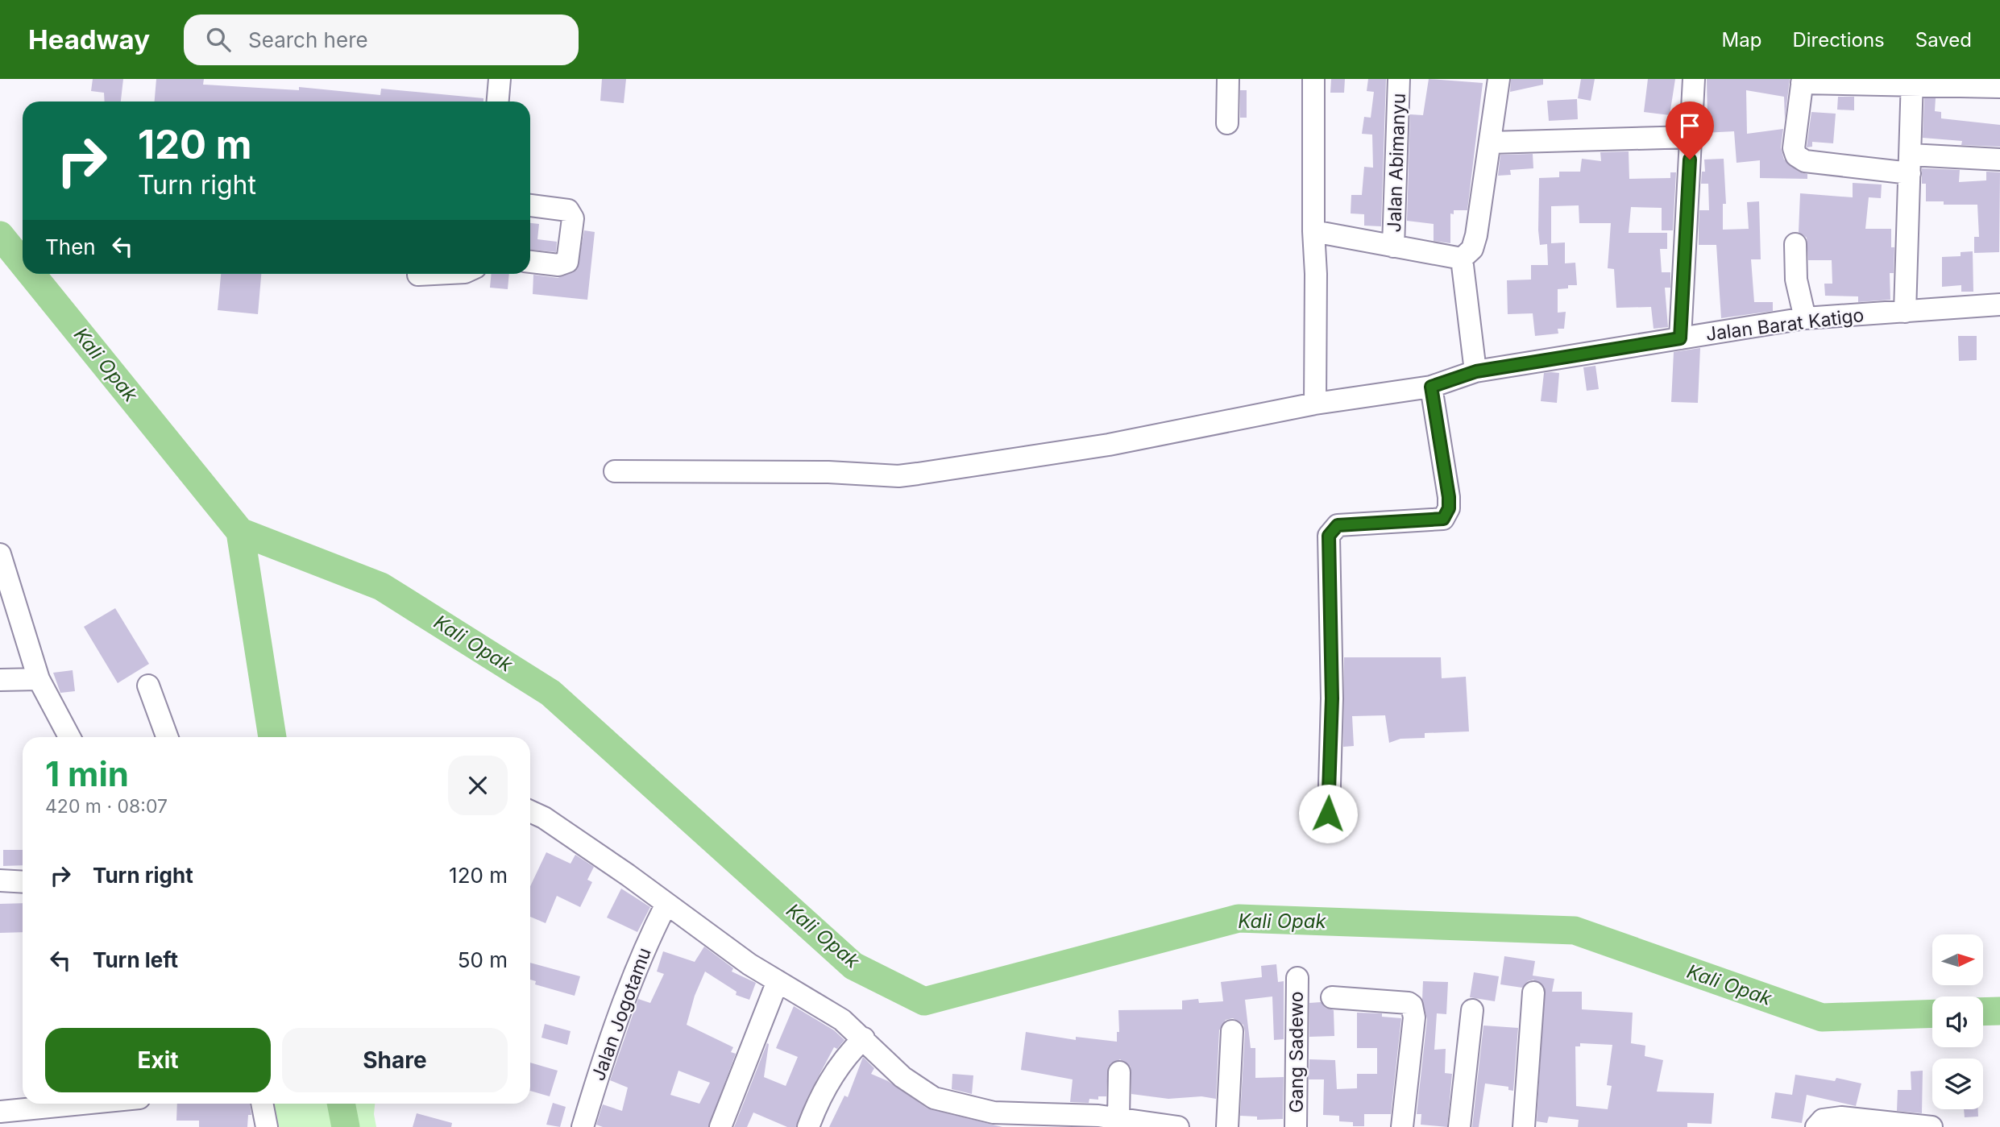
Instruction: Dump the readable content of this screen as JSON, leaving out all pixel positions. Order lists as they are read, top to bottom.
{
  "streets": {
    "street": [
      "Jalan Abimanyu",
      "Jalan Barat Katigo",
      "Jalan Jogotamu",
      "Gang Sadewo"
    ]
  },
  "water": ["Kali Opak"],
  "north": "right",
  "page": {
    "header": "Headway",
    "search": "Search here",
    "nav": ["Map", "Directions", "Saved"],
    "turn": ["120 m", "Turn right"],
    "then": "Then",
    "heading": ["1 min", "420 m · 08:07"],
    "list": [
      {
        "name": "Turn right",
        "value": "120 m"
      },
      {
        "name": "Turn left",
        "value": "50 m"
      }
    ],
    "buttons": ["Exit", "Share"]
  }
}
